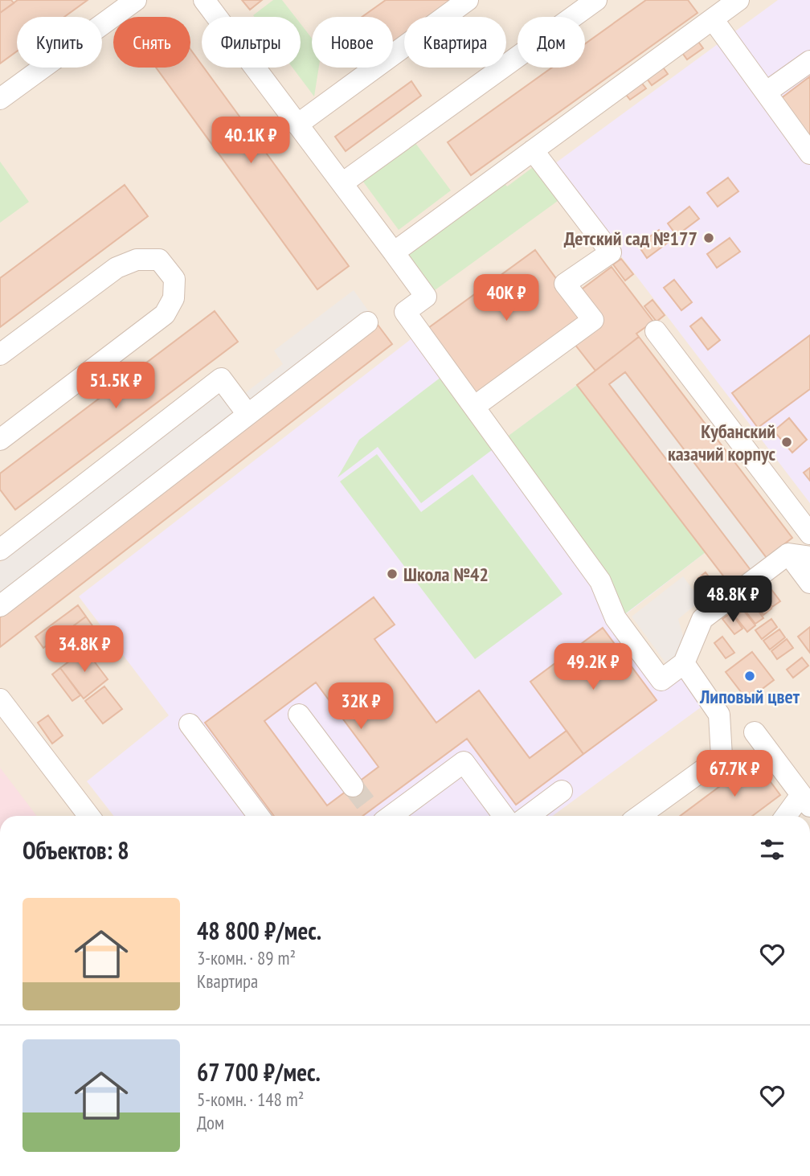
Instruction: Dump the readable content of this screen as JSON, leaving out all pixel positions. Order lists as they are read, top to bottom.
{
  "places": [
    "Детский сад №177",
    "Кубанский казачий корпус",
    "Школа №42",
    "Липовый цвет"
  ],
  "page": {
    "chip": [
      "Купить",
      "Снять",
      "Фильтры",
      "Новое",
      "Квартира",
      "Дом"
    ],
    "price": [
      "40.1K ₽",
      "40K ₽",
      "51.5K ₽",
      "48.8K ₽",
      "34.8K ₽",
      "49.2K ₽",
      "32K ₽",
      "67.7K ₽"
    ],
    "heading": "Объектов: 8",
    "list": [
      {
        "name": "48 800 ₽/мес.",
        "note": "3-комн. · 89 m² · Квартира"
      },
      {
        "name": "67 700 ₽/мес.",
        "note": "5-комн. · 148 m² · Дом"
      }
    ]
  }
}
